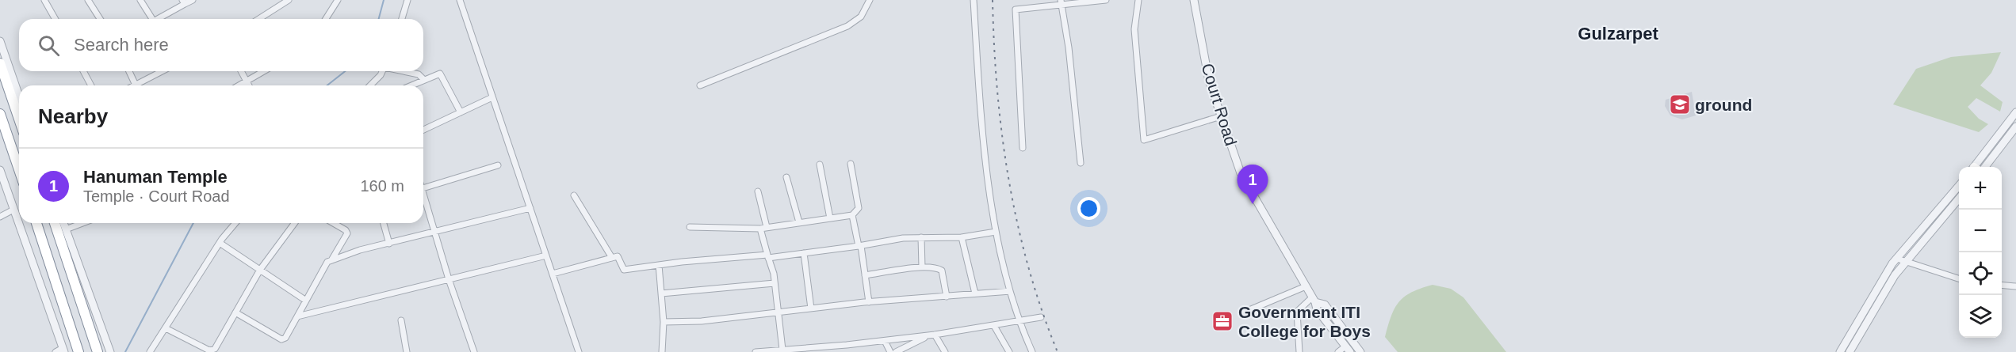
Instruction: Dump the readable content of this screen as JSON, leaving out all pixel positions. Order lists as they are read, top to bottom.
{
  "streets": {
    "street": ["Court Road"]
  },
  "districts": ["Gulzarpet"],
  "places": {
    "school or university": ["ground"],
    "office": ["Government ITI College for Boys"]
  },
  "page": {
    "search": "Search here",
    "heading": "Nearby",
    "list": [
      {
        "mark": "1",
        "name": "Hanuman Temple",
        "note": "Temple · Court Road",
        "value": "160 m"
      }
    ],
    "pins": "1",
    "map_buttons": ["+", "−"]
  }
}
